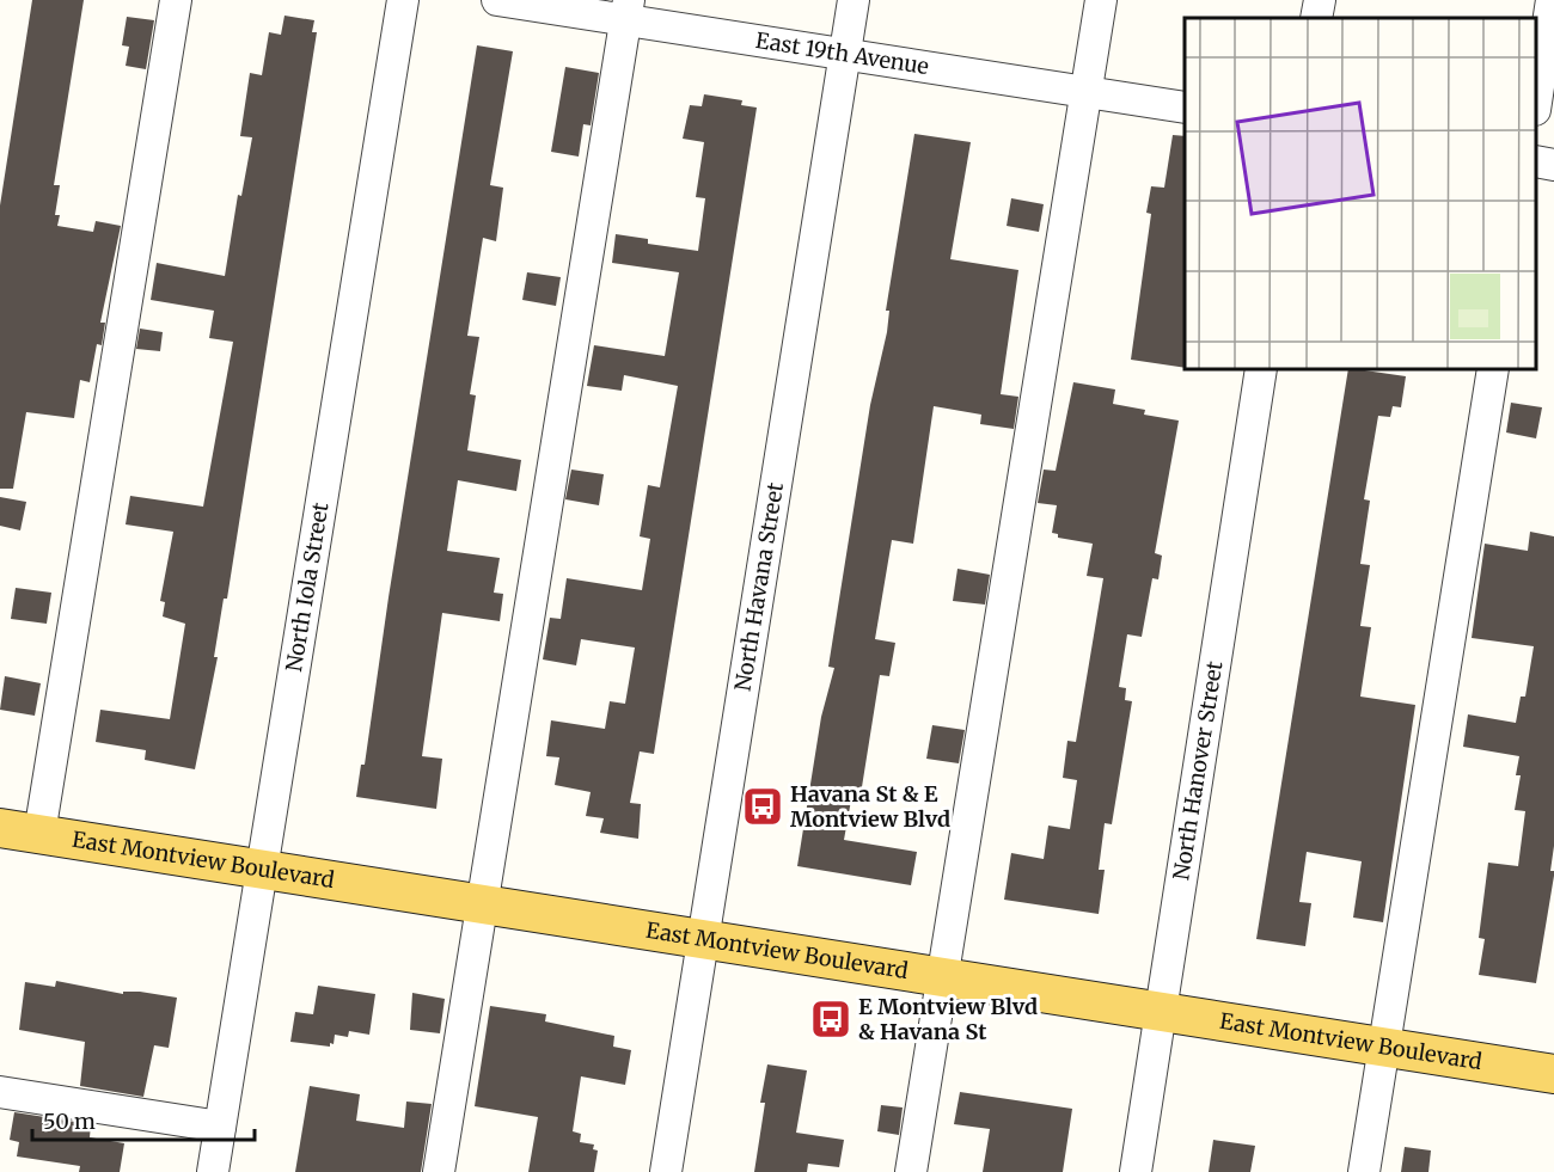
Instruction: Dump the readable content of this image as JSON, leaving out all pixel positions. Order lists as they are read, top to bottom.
{
  "streets": {
    "main road": ["East Montview Boulevard"],
    "street": [
      "East 19th Avenue",
      "North Havana Street",
      "North Iola Street",
      "North Hanover Street"
    ]
  },
  "crossings": [
    ["East 19th Avenue", "North Havana Street"],
    ["North Havana Street", "East Montview Boulevard"],
    ["North Iola Street", "East Montview Boulevard"],
    ["North Hanover Street", "East Montview Boulevard"]
  ],
  "places": {
    "bus stop": ["Havana St & E Montview Blvd", "E Montview Blvd & Havana St"]
  },
  "scale_bar": "50 m"
}
